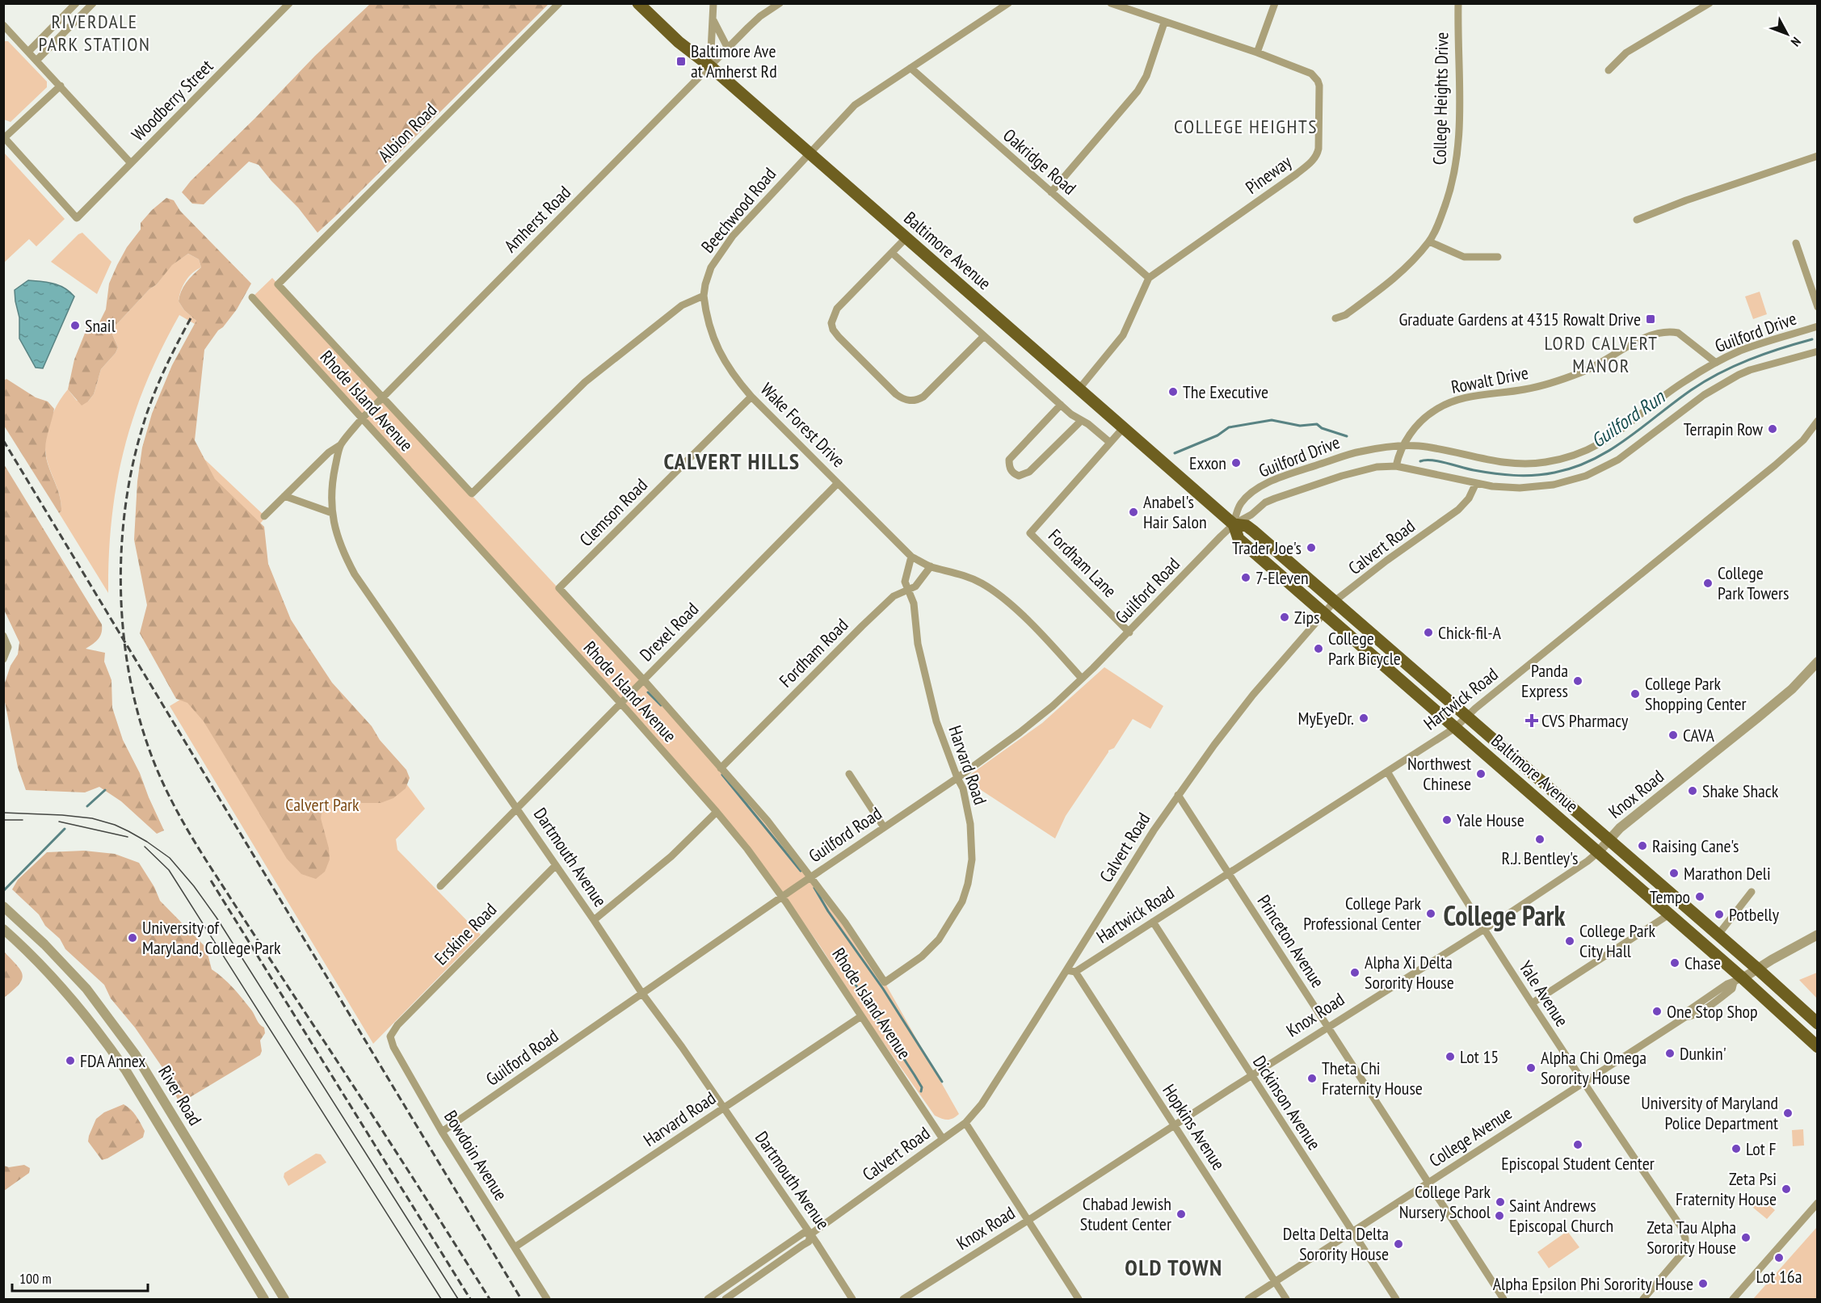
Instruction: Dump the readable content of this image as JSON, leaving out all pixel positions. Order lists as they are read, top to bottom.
{
  "streets": {
    "main road": ["Baltimore Avenue"],
    "street": [
      "College Heights Drive",
      "Woodberry Street",
      "Albion Road",
      "Oakridge Road",
      "Pineway",
      "Beechwood Road",
      "Amherst Road",
      "Guilford Drive",
      "Rowalt Drive",
      "Rhode Island Avenue",
      "Wake Forest Drive",
      "Clemson Road",
      "Calvert Road",
      "Fordham Lane",
      "Guilford Road",
      "Drexel Road",
      "Fordham Road",
      "Hartwick Road",
      "Harvard Road",
      "Knox Road",
      "Dartmouth Avenue",
      "Erskine Road",
      "Princeton Avenue",
      "Yale Avenue",
      "River Road",
      "Dickinson Avenue",
      "Hopkins Avenue",
      "College Avenue",
      "Bowdoin Avenue"
    ]
  },
  "crossings": [
    ["Albion Road", "Rhode Island Avenue"],
    ["Oakridge Road", "Pineway"],
    ["Oakridge Road", "Beechwood Road"],
    ["Beechwood Road", "Baltimore Avenue"],
    ["Beechwood Road", "Rhode Island Avenue"],
    ["Beechwood Road", "Wake Forest Drive"],
    ["Amherst Road", "Baltimore Avenue"],
    ["Amherst Road", "Rhode Island Avenue"],
    ["Amherst Road", "Dartmouth Avenue"],
    ["Baltimore Avenue", "Guilford Drive"],
    ["Baltimore Avenue", "Calvert Road"],
    ["Baltimore Avenue", "Fordham Lane"],
    ["Baltimore Avenue", "Guilford Road"],
    ["Baltimore Avenue", "Hartwick Road"],
    ["Baltimore Avenue", "Knox Road"],
    ["Baltimore Avenue", "College Avenue"],
    ["Guilford Drive", "Rowalt Drive"],
    ["Guilford Drive", "Calvert Road"],
    ["Guilford Drive", "Guilford Road"],
    ["Rhode Island Avenue", "Wake Forest Drive"],
    ["Rhode Island Avenue", "Clemson Road"],
    ["Rhode Island Avenue", "Calvert Road"],
    ["Rhode Island Avenue", "Guilford Road"],
    ["Rhode Island Avenue", "Drexel Road"],
    ["Rhode Island Avenue", "Fordham Road"],
    ["Rhode Island Avenue", "Harvard Road"],
    ["Rhode Island Avenue", "Dartmouth Avenue"],
    ["Wake Forest Drive", "Clemson Road"],
    ["Wake Forest Drive", "Drexel Road"],
    ["Calvert Road", "Dartmouth Avenue"],
    ["Calvert Road", "Princeton Avenue"],
    ["Fordham Lane", "Guilford Road"],
    ["Guilford Road", "Harvard Road"],
    ["Guilford Road", "Dartmouth Avenue"],
    ["Guilford Road", "Bowdoin Avenue"],
    ["Drexel Road", "Dartmouth Avenue"],
    ["Fordham Road", "Harvard Road"],
    ["Hartwick Road", "Princeton Avenue"],
    ["Hartwick Road", "Yale Avenue"],
    ["Hartwick Road", "Dickinson Avenue"],
    ["Hartwick Road", "Hopkins Avenue"],
    ["Harvard Road", "Dartmouth Avenue"],
    ["Harvard Road", "Bowdoin Avenue"],
    ["Knox Road", "Princeton Avenue"],
    ["Knox Road", "Yale Avenue"],
    ["Knox Road", "Dickinson Avenue"],
    ["Knox Road", "Hopkins Avenue"],
    ["Dartmouth Avenue", "Erskine Road"],
    ["Erskine Road", "Bowdoin Avenue"],
    ["Princeton Avenue", "College Avenue"],
    ["Yale Avenue", "College Avenue"],
    ["Dickinson Avenue", "College Avenue"],
    ["Hopkins Avenue", "College Avenue"]
  ],
  "districts": [
    "RIVERDALE PARK STATION",
    "COLLEGE HEIGHTS",
    "LORD CALVERT MANOR",
    "CALVERT HILLS",
    "College Park",
    "OLD TOWN"
  ],
  "water": ["Guilford Run"],
  "parks": ["Calvert Park"],
  "places": {
    "transit": ["Baltimore Ave at Amherst Rd", "Graduate Gardens at 4315 Rowalt Drive"],
    "other": [
      "Snail",
      "The Executive",
      "Terrapin Row",
      "Exxon",
      "Anabel's Hair Salon",
      "Trader Joe's",
      "7-Eleven",
      "College Park Towers",
      "Zips",
      "Chick-fil-A",
      "College Park Bicycle",
      "Panda Express",
      "College Park Shopping Center",
      "MyEyeDr.",
      "CAVA",
      "Northwest Chinese",
      "Shake Shack",
      "Yale House",
      "R.J. Bentley's",
      "Raising Cane's",
      "Marathon Deli",
      "Tempo",
      "College Park Professional Center",
      "Potbelly",
      "University of Maryland, College Park",
      "College Park City Hall",
      "Chase",
      "Alpha Xi Delta Sorority House",
      "One Stop Shop",
      "Dunkin'",
      "Lot 15",
      "FDA Annex",
      "Alpha Chi Omega Sorority House",
      "Theta Chi Fraternity House",
      "University of Maryland Police Department",
      "Episcopal Student Center",
      "Lot F",
      "Zeta Psi Fraternity House",
      "College Park Nursery School",
      "Chabad Jewish Student Center",
      "Saint Andrews Episcopal Church",
      "Zeta Tau Alpha Sorority House",
      "Delta Delta Delta Sorority House",
      "Lot 16a",
      "Alpha Epsilon Phi Sorority House"
    ],
    "health": ["CVS Pharmacy"]
  },
  "scale_bar": "100 m",
  "north": "bottom right"
}
